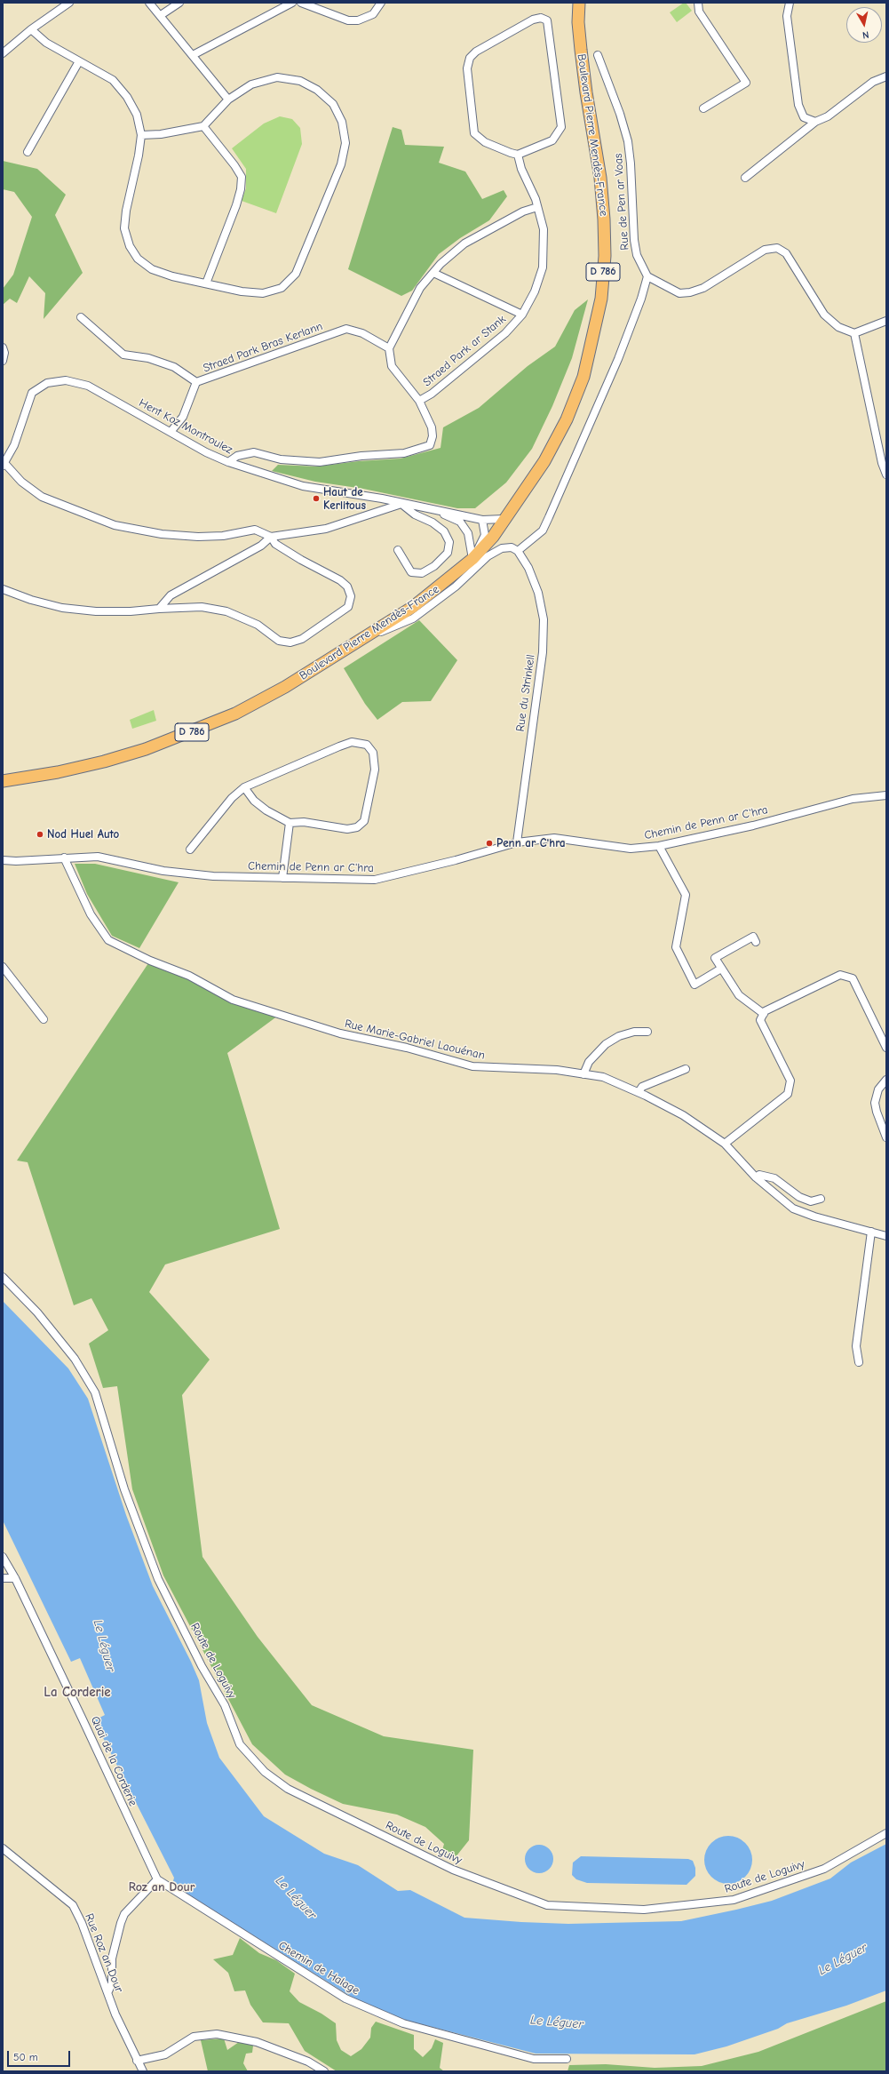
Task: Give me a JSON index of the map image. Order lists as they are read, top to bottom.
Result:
{
  "streets": {
    "main road": ["Boulevard Pierre Mendès-France", "D 786"],
    "street": [
      "Rue de Pen ar Voas",
      "Straed Park Bras Kerlann",
      "Straed Park ar Stank",
      "Hent Koz Montroulez",
      "Rue du Strinkell",
      "Chemin de Penn ar C'hra",
      "Rue Marie-Gabriel Laouénan",
      "Route de Loguivy",
      "Quai de la Corderie",
      "Rue Roz an Dour",
      "Chemin de Halage"
    ]
  },
  "crossings": [
    ["Boulevard Pierre Mendès-France", "Hent Koz Montroulez"],
    ["Straed Park Bras Kerlann", "Hent Koz Montroulez"],
    ["Rue du Strinkell", "Chemin de Penn ar C'hra"],
    ["Chemin de Penn ar C'hra", "Rue Marie-Gabriel Laouénan"],
    ["Quai de la Corderie", "Chemin de Halage"]
  ],
  "districts": ["La Corderie", "Roz an Dour"],
  "water": ["Le Léguer"],
  "places": ["Haut de Kerlitous", "Nod Huel Auto", "Penn ar C'hra"],
  "scale_bar": "50 m",
  "north": "bottom"
}
